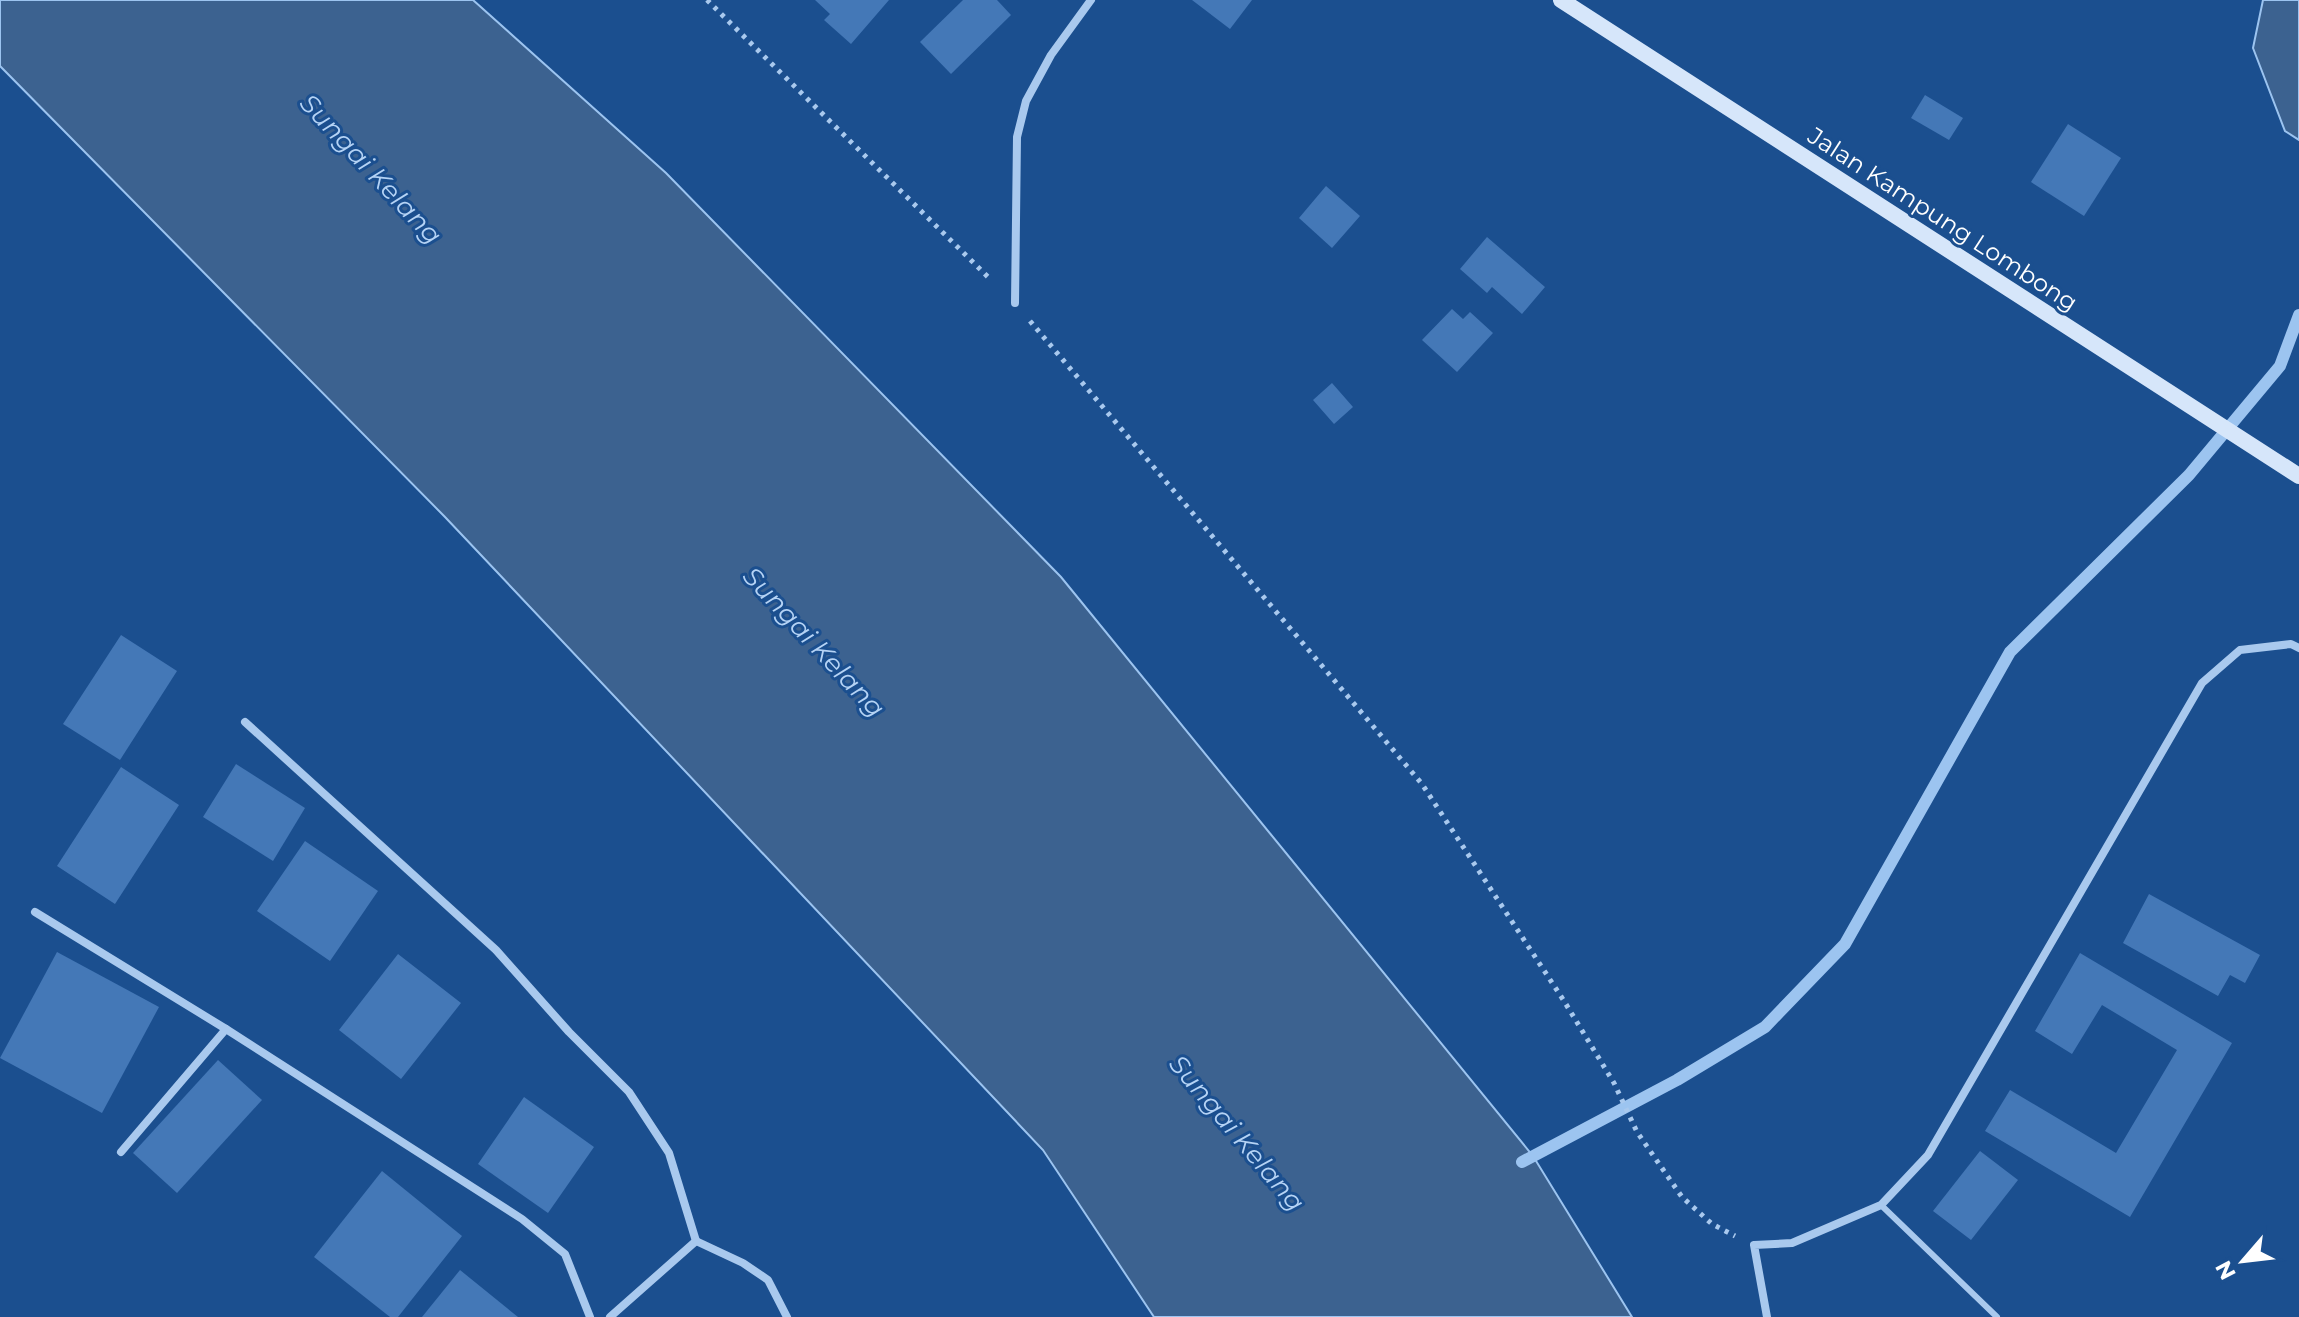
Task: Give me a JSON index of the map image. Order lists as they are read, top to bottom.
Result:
{
  "streets": {
    "street": ["Jalan Kampung Lombong"]
  },
  "water": ["Sungai Kelang"],
  "north": "bottom left"
}
